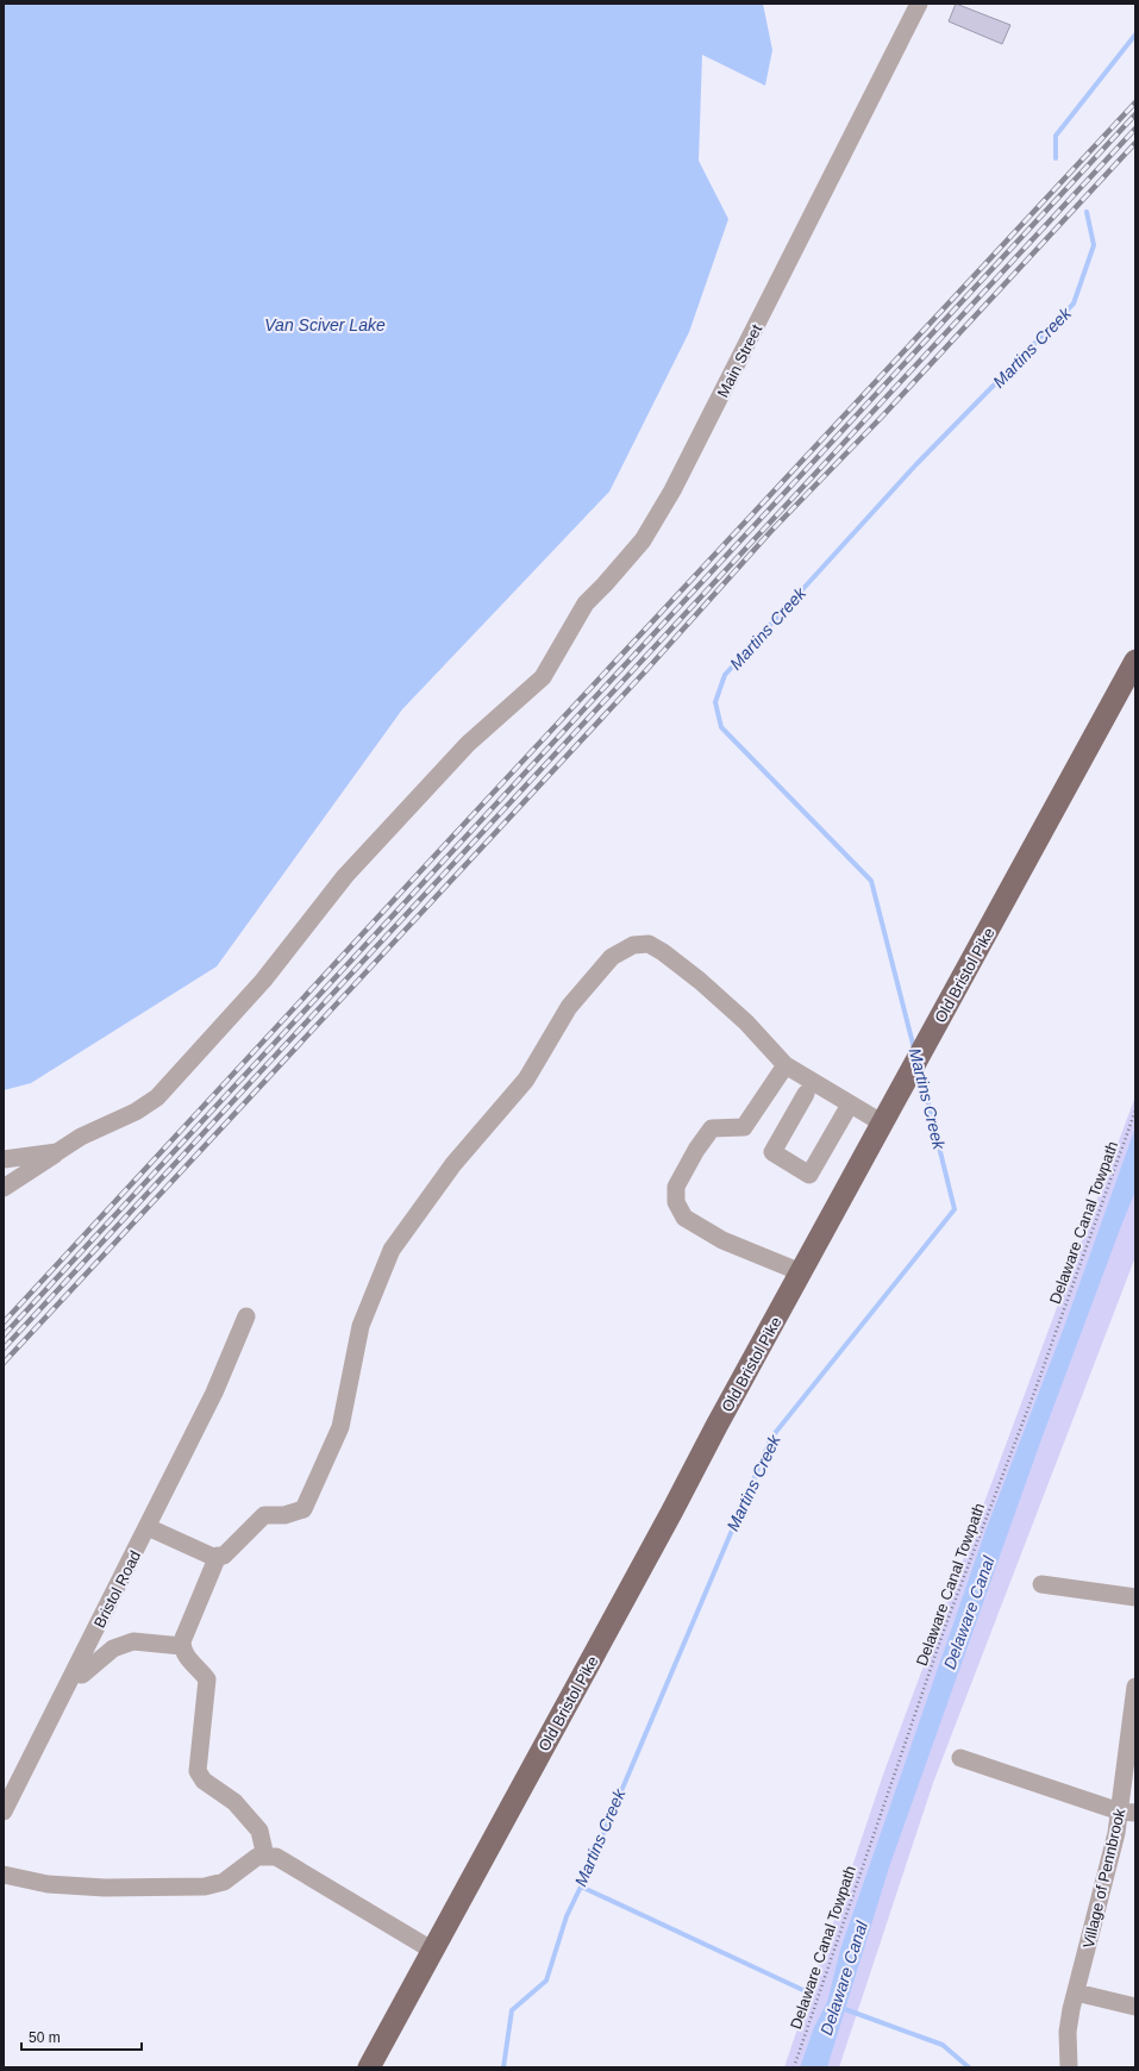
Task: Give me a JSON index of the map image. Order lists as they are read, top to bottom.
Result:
{
  "streets": {
    "main road": ["Old Bristol Pike"],
    "street": ["Main Street", "Bristol Road", "Village of Pennbrook"],
    "path": ["Delaware Canal Towpath"]
  },
  "water": ["Van Sciver Lake", "Martins Creek", "Delaware Canal"],
  "scale_bar": "50 m"
}
